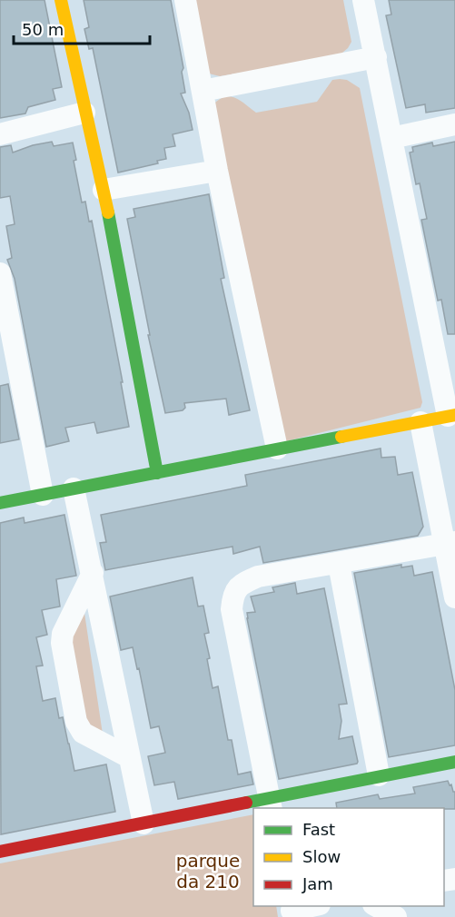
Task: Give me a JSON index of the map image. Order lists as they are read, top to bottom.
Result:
{
  "parks": ["parque da 210"],
  "legend": ["Fast", "Slow", "Jam"],
  "scale_bar": "50 m"
}
